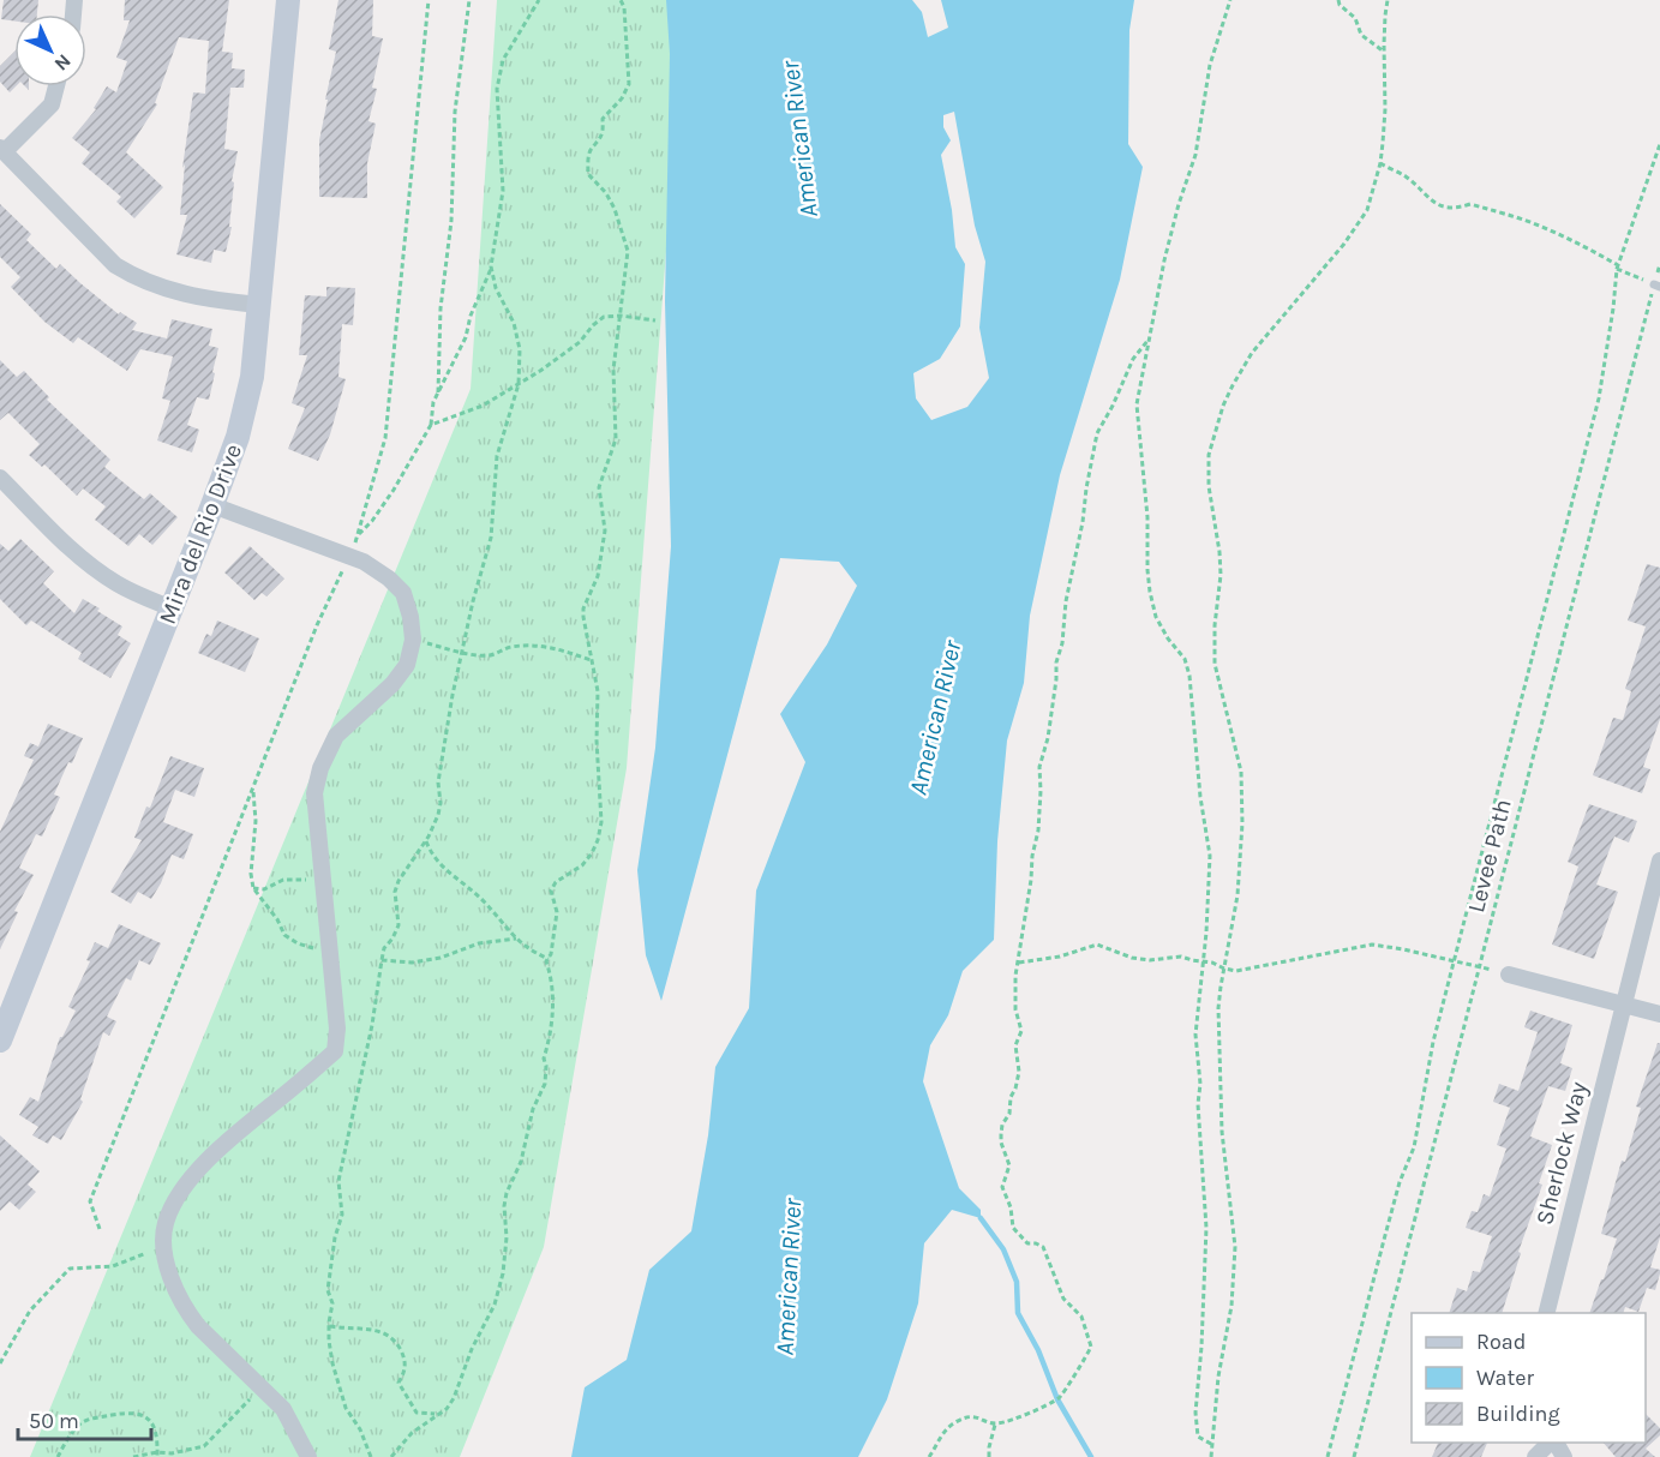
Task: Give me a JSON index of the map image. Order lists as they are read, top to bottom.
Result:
{
  "streets": {
    "street": ["Mira del Rio Drive", "Sherlock Way"],
    "path": ["Levee Path"]
  },
  "water": ["American River"],
  "legend": ["Road", "Water", "Building"],
  "scale_bar": "50 m",
  "north": "bottom right"
}
